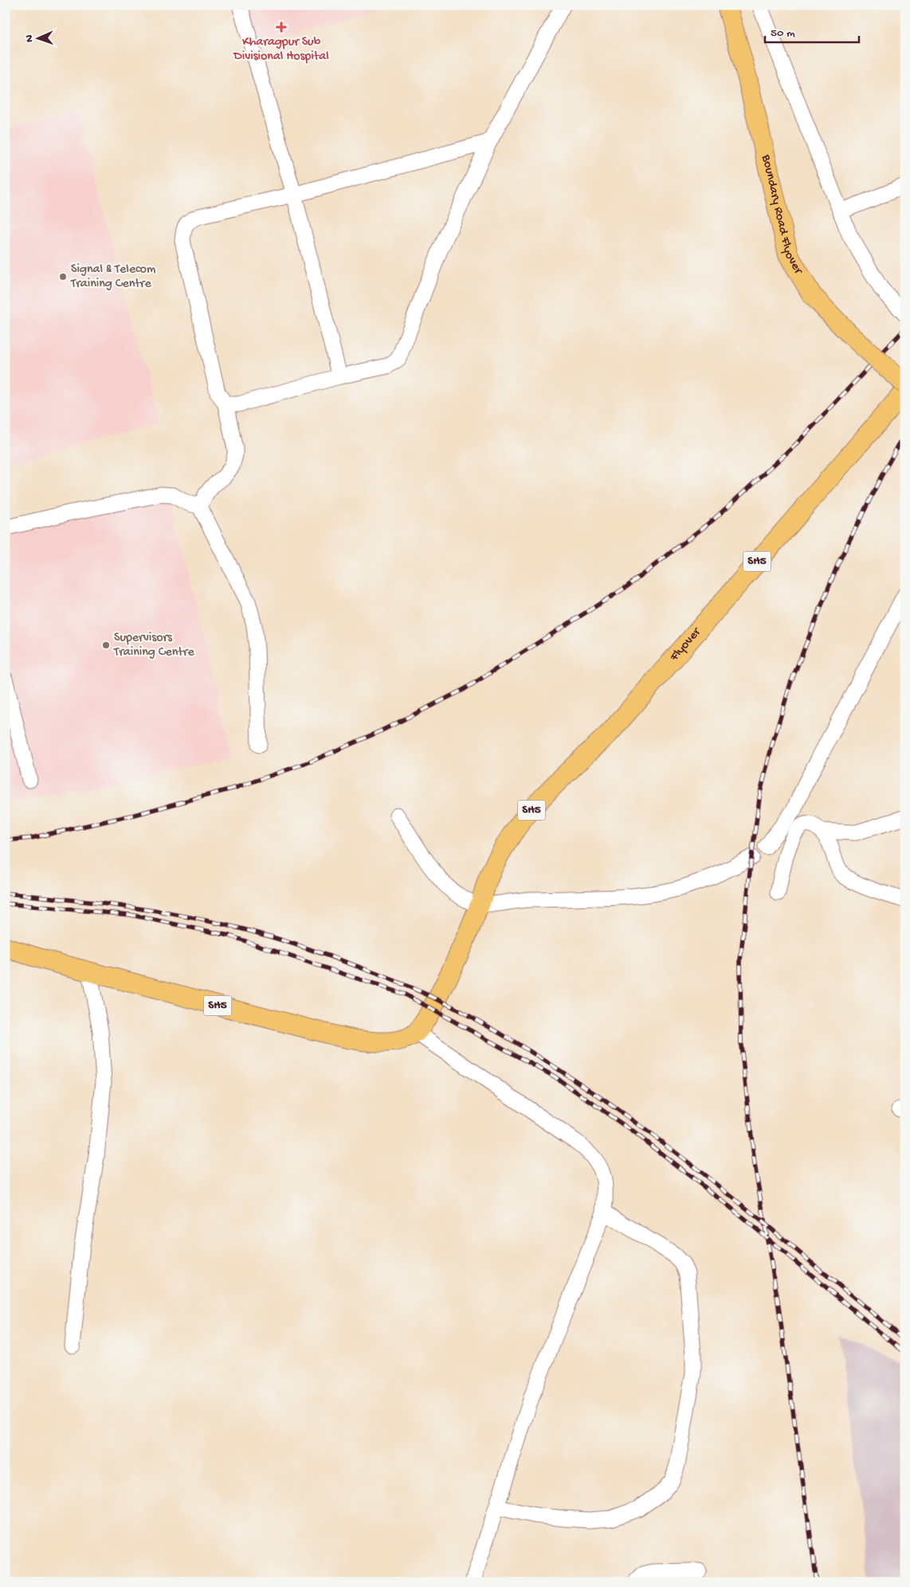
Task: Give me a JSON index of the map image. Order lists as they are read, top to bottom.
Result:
{
  "streets": {
    "main road": ["Boundary Road Flyover", "SH5", "Flyover"]
  },
  "crossings": [
    ["SH5", "Flyover"]
  ],
  "places": {
    "health": ["Kharagpur Sub Divisional Hospital"],
    "other": ["Signal & Telecom Training Centre", "Supervisors Training Centre"]
  },
  "scale_bar": "50 m",
  "north": "left"
}
